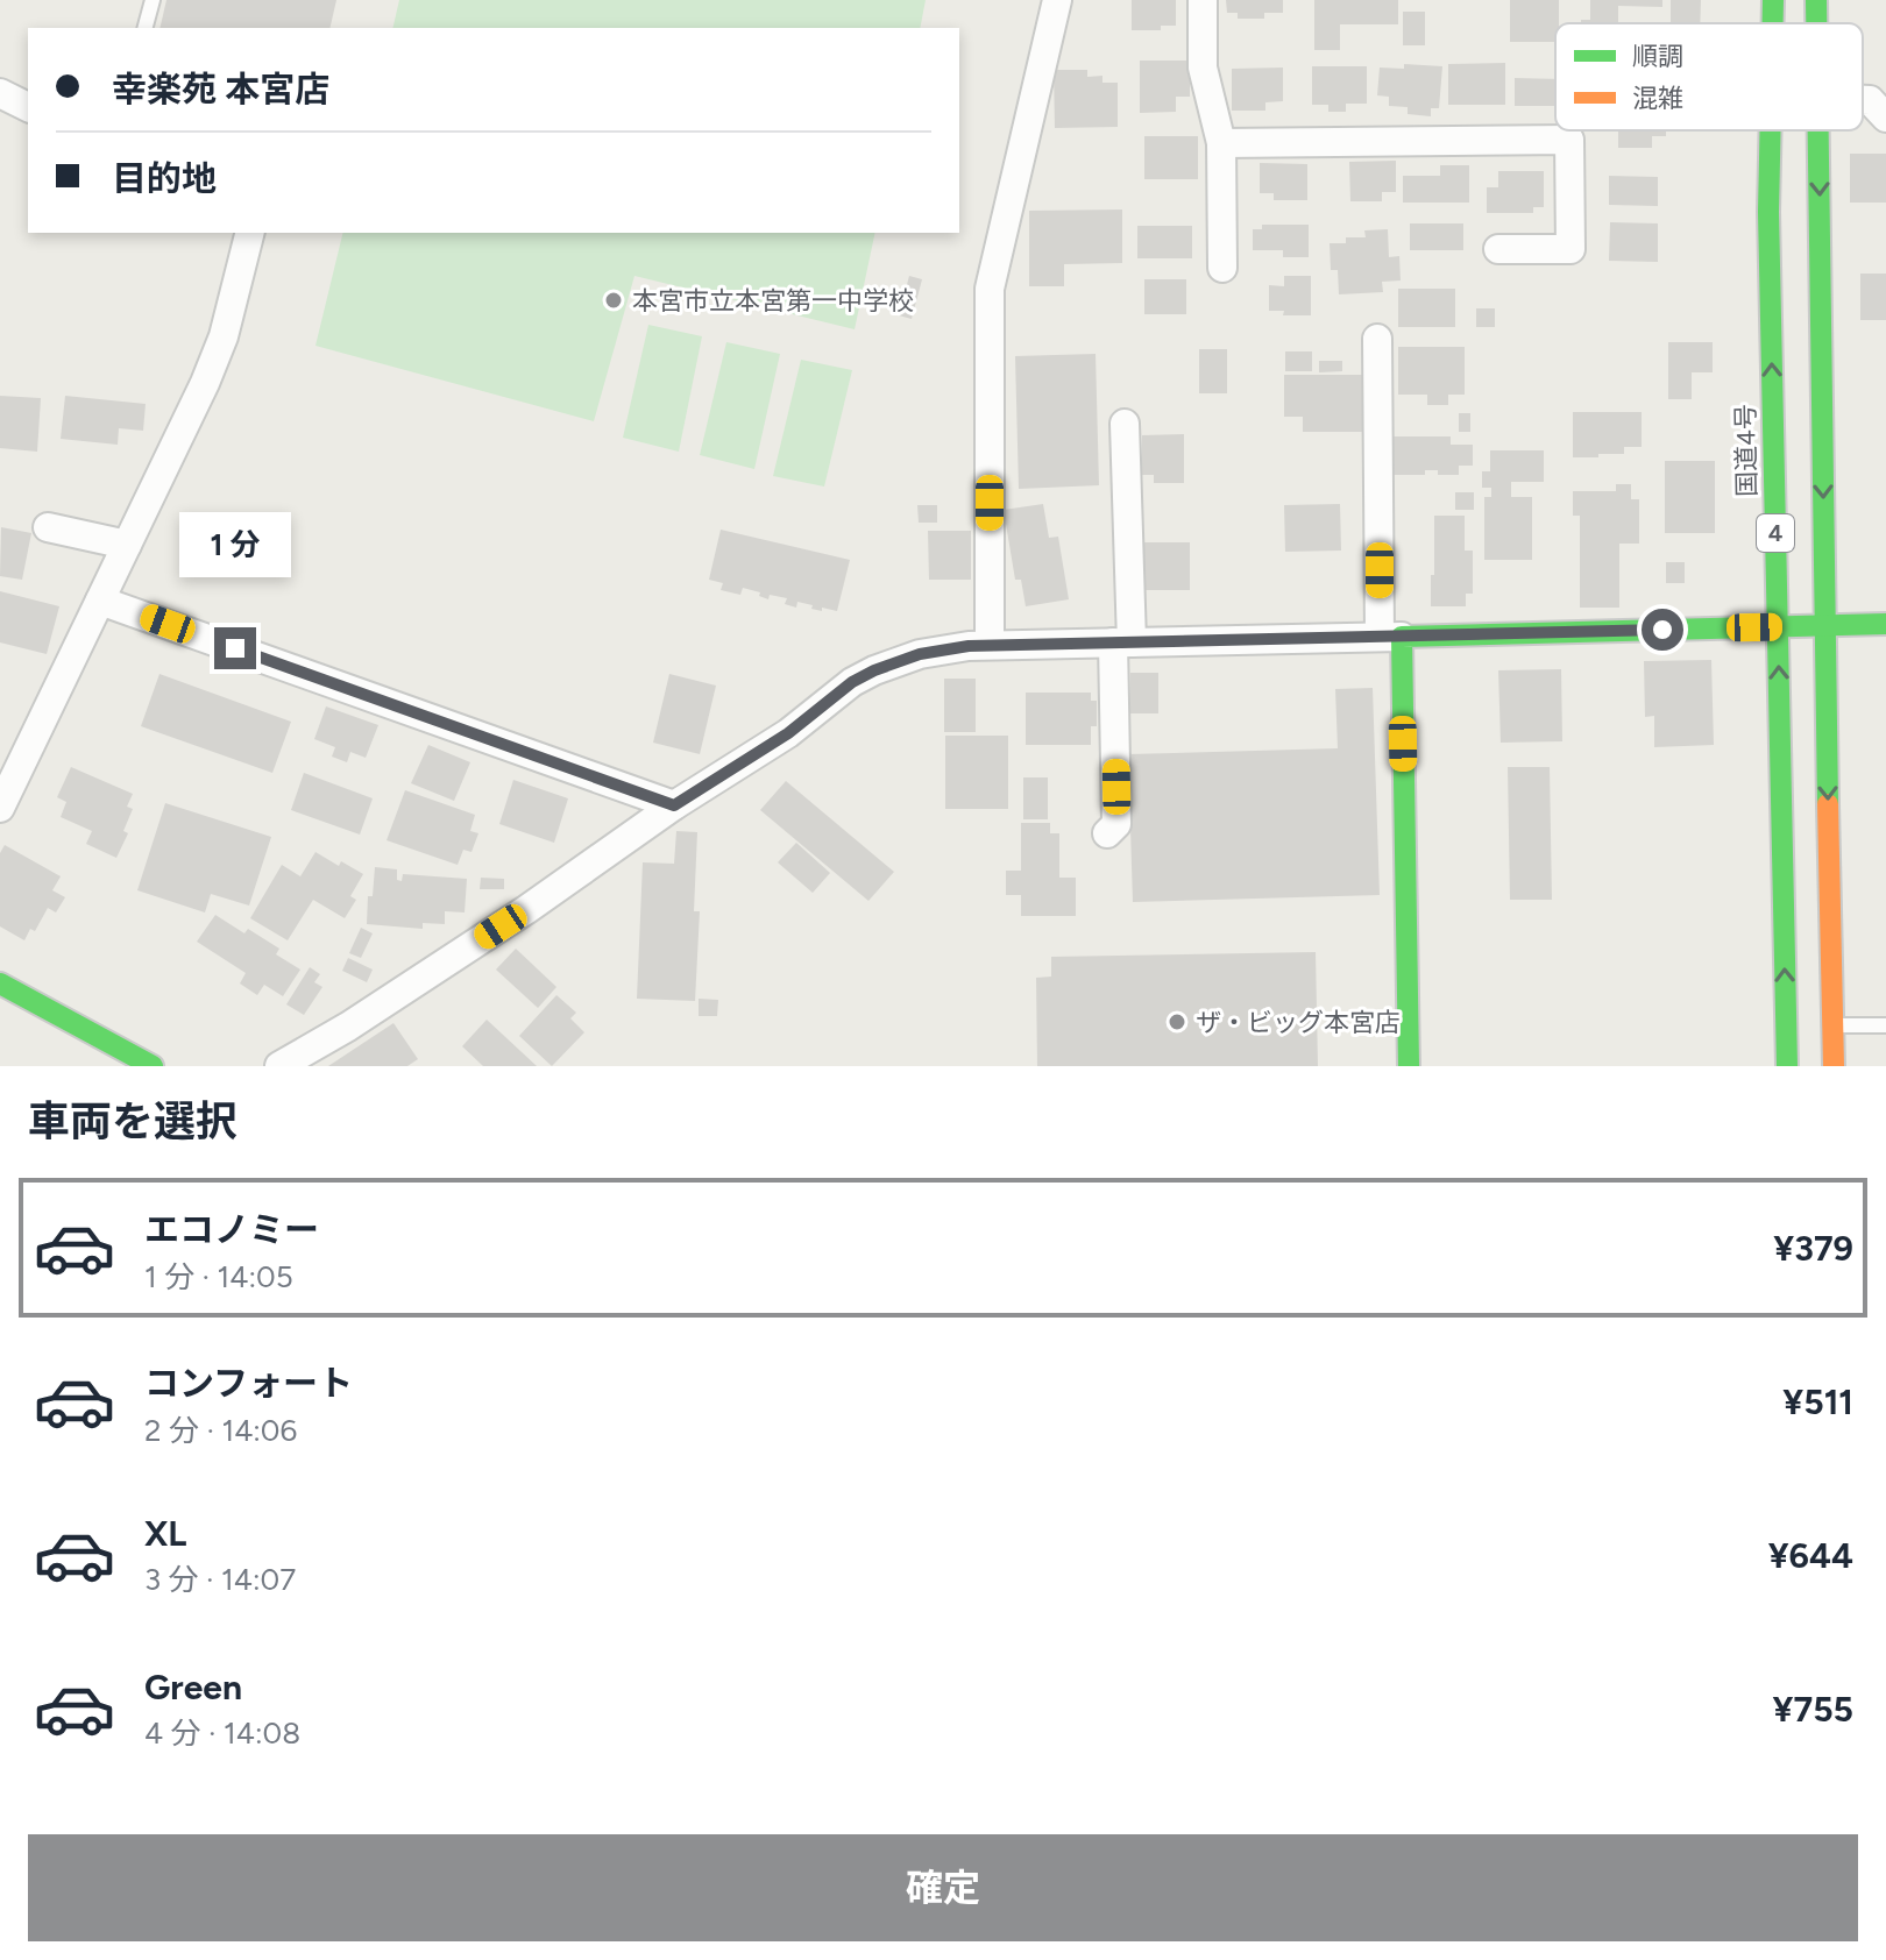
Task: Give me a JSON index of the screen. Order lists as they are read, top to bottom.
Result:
{
  "streets": {
    "main road": ["国道4号", "4"]
  },
  "places": ["本宮市立本宮第一中学校", "ザ・ビッグ本宮店"],
  "legend": ["順調", "混雑"],
  "page": {
    "banner": ["幸楽苑 本宮店", "目的地"],
    "bubble": "1 分",
    "heading": "車両を選択",
    "list": [
      {
        "name": "エコノミー",
        "note": "1 分 · 14:05",
        "value": "¥379"
      },
      {
        "name": "コンフォート",
        "note": "2 分 · 14:06",
        "value": "¥511"
      },
      {
        "name": "XL",
        "note": "3 分 · 14:07",
        "value": "¥644"
      },
      {
        "name": "Green",
        "note": "4 分 · 14:08",
        "value": "¥755"
      }
    ],
    "buttons": "確定"
  }
}
